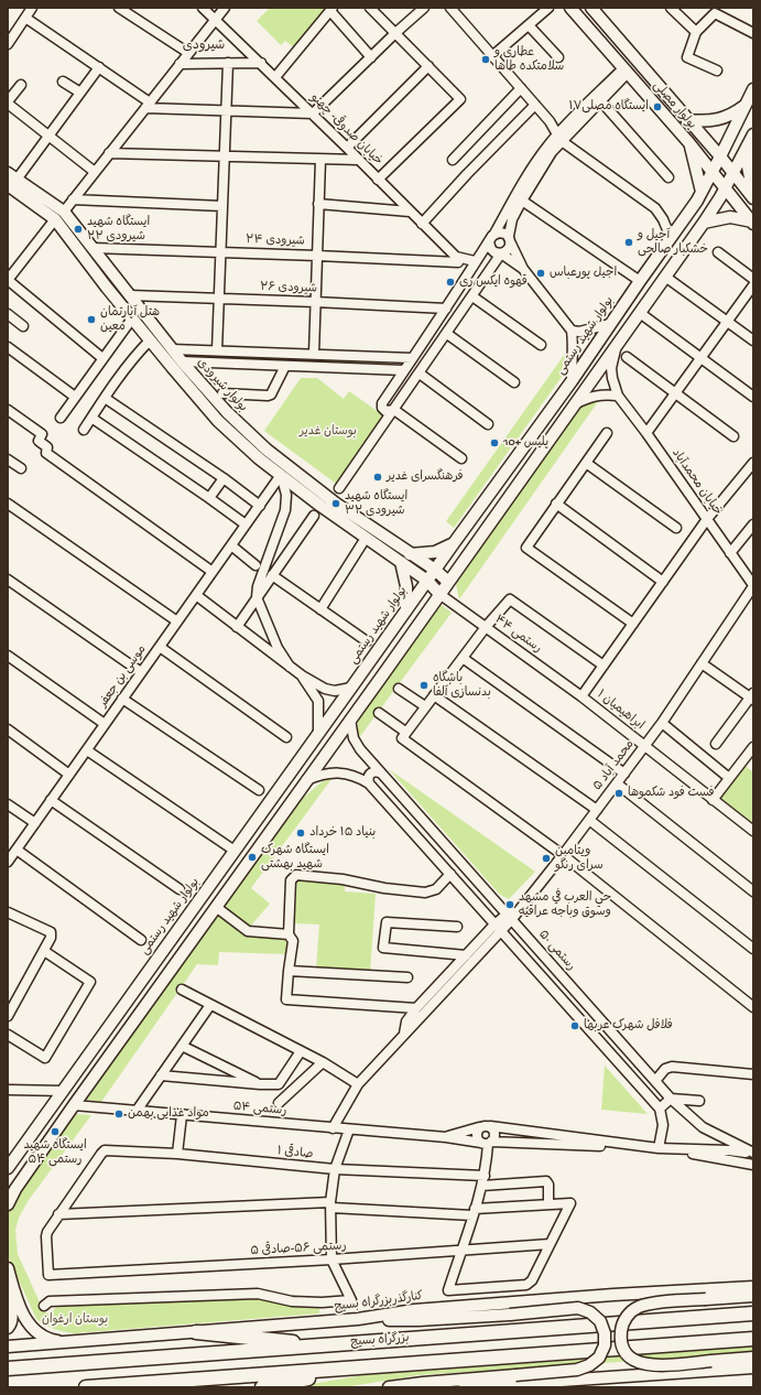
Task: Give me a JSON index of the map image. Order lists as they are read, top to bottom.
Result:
{
  "streets": {
    "highway": ["بزرگراه بسیج"],
    "main road": [
      "بولوار مصلی",
      "بولوار شهید رستمی",
      "بولوار شیرودی",
      "کنارگذربزرگراه بسیج"
    ],
    "street": [
      "خیابان صدوقی- چهنو",
      "شیرودی ۲۴",
      "شیرودی ۲۶",
      "خیابان محمدآباد",
      "رستمی ۴۴",
      "موسی بن جعفر",
      "ابراهیمیان ۱",
      "محمد آباد ۵",
      "رستمی ۵۰",
      "رستمی ۵۴",
      "صادقی ۱",
      "رستمی ۵۶-صادقی ۵"
    ]
  },
  "crossings": [
    ["بولوار مصلی", "بولوار شهید رستمی"],
    ["خیابان صدوقی- چهنو", "شیرودی ۲۴"],
    ["شیرودی ۲۴", "بولوار شیرودی"],
    ["شیرودی ۲۶", "بولوار شیرودی"],
    ["بولوار شهید رستمی", "بولوار شیرودی"],
    ["بولوار شیرودی", "رستمی ۴۴"],
    ["بولوار شیرودی", "موسی بن جعفر"],
    ["خیابان محمدآباد", "محمد آباد ۵"],
    ["رستمی ۴۴", "ابراهیمیان ۱"],
    ["ابراهیمیان ۱", "محمد آباد ۵"],
    ["محمد آباد ۵", "رستمی ۵۰"],
    ["صادقی ۱", "رستمی ۵۶-صادقی ۵"]
  ],
  "districts": ["شیرودی"],
  "parks": ["بوستان غدیر", "بوستان ارغوان"],
  "places": [
    "عطاری و سلامتکده طاها",
    "ایستگاه مصلی۱۷",
    "ایستگاه شهید شیرودی ۲۲",
    "آجیل و خشکبار صالحی",
    "اجیل پورعباس",
    "قهوه ایکس ری",
    "هتل آپارتمان معین",
    "پلیس +10",
    "فرهنگسرای غدیر",
    "ایستگاه شهید شیرودی ۳۲",
    "باشگاه بدنسازی آلفا",
    "فست فود شکموها",
    "بنیاد ۱۵ خرداد",
    "ایستگاه شهرک شهید بهشتی",
    "ویتامین سرای رنگو",
    "حي العرب في مشهد وسوق وباجه عراقيه",
    "فلافل شهرک عربها",
    "مواد غذایی بهمن",
    "ایستگاه شهید رستمی ۵۴"
  ]
}
